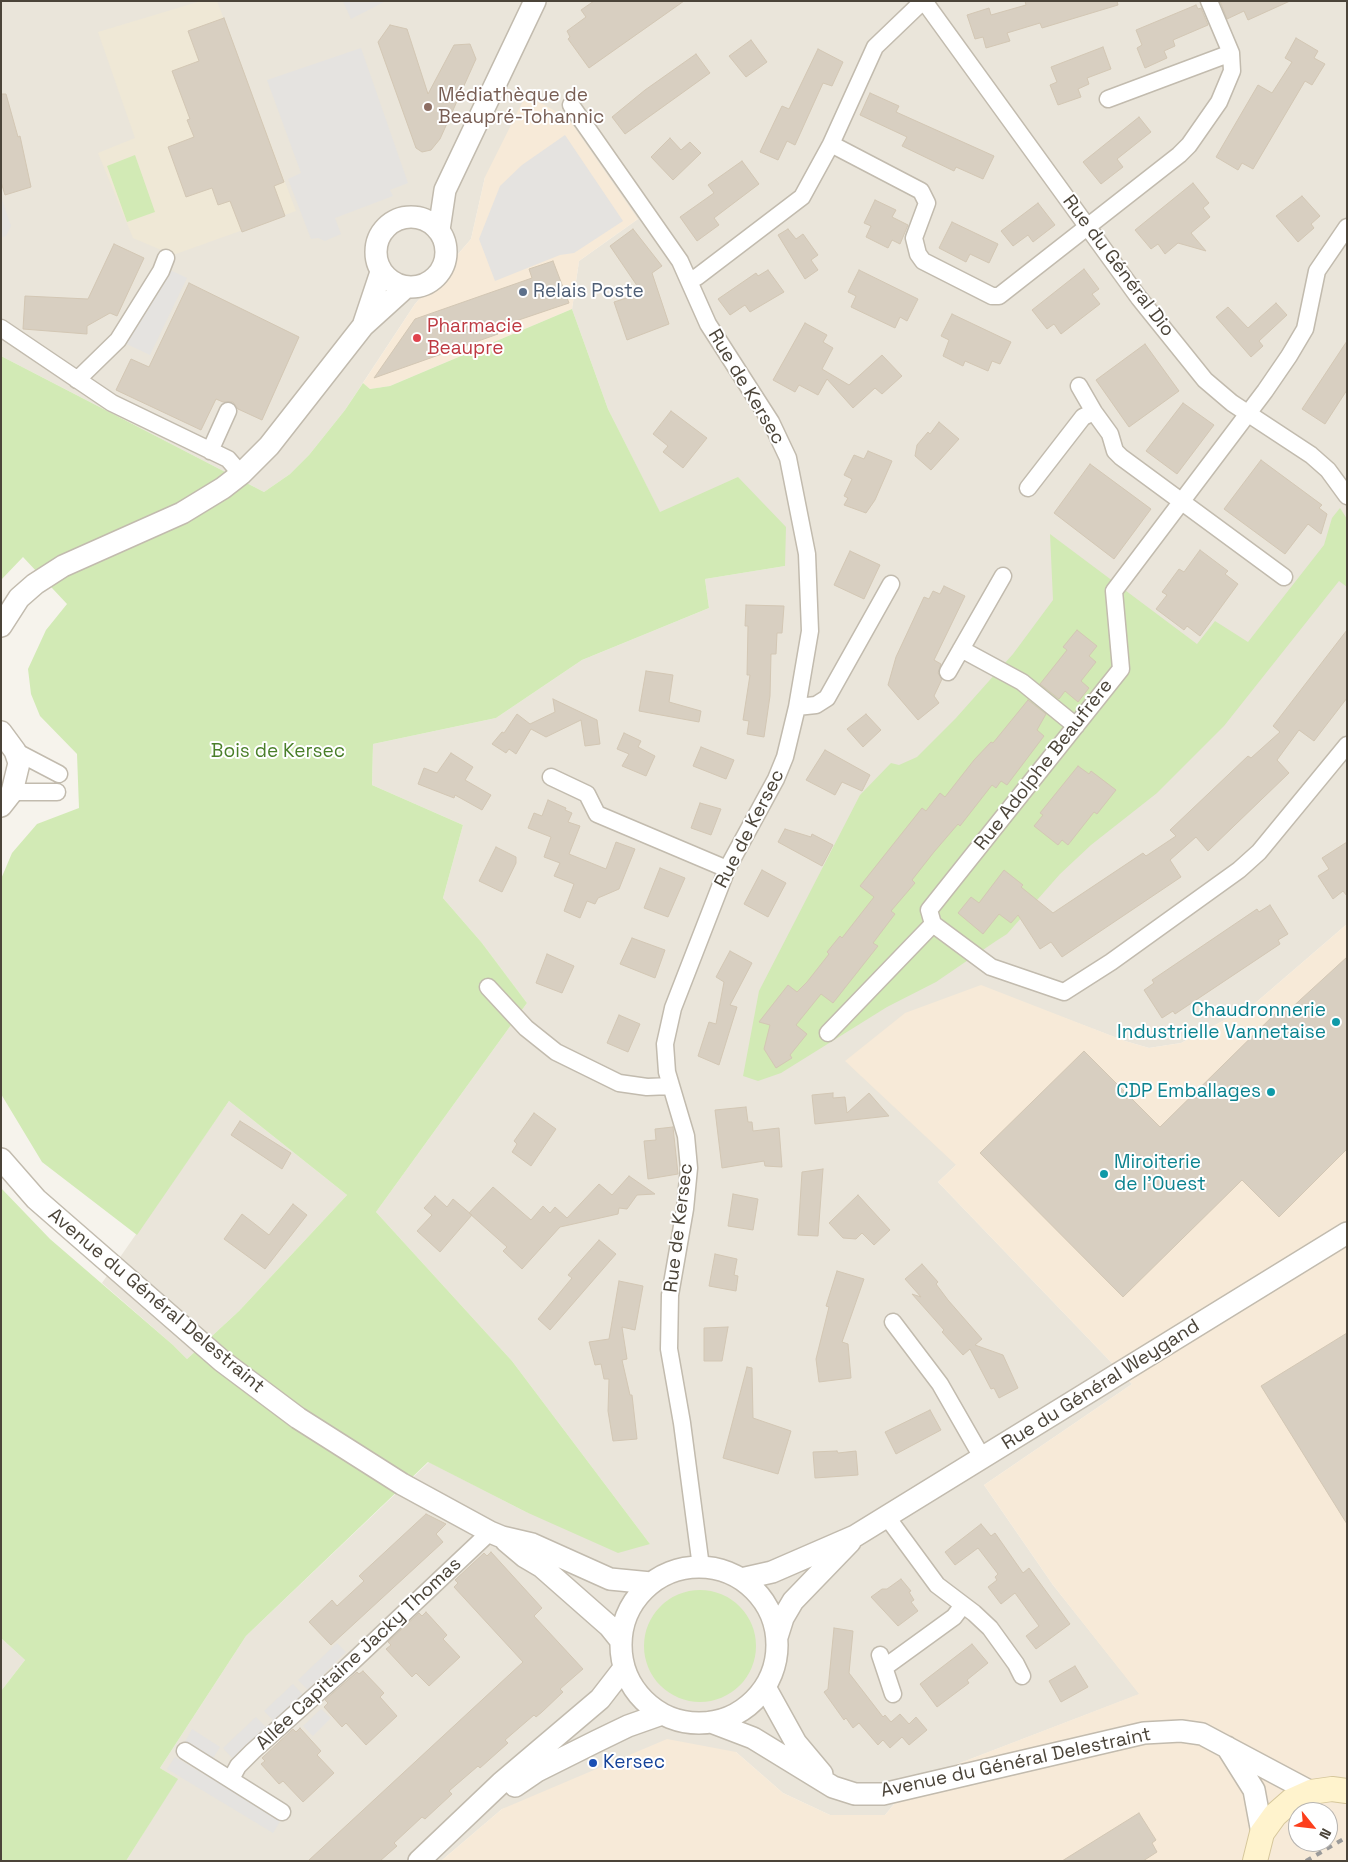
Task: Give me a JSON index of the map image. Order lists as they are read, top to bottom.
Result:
{
  "streets": {
    "street": [
      "Rue du Général Dio",
      "Rue de Kersec",
      "Rue Adolphe Beaufrère",
      "Avenue du Général Delestraint",
      "Rue du Général Weygand",
      "Allée Capitaine Jacky Thomas"
    ]
  },
  "crossings": [
    ["Rue du Général Dio", "Rue Adolphe Beaufrère"],
    ["Rue de Kersec", "Avenue du Général Delestraint"],
    ["Rue de Kersec", "Rue du Général Weygand"],
    ["Avenue du Général Delestraint", "Rue du Général Weygand"],
    ["Avenue du Général Delestraint", "Allée Capitaine Jacky Thomas"]
  ],
  "parks": ["Bois de Kersec"],
  "places": [
    "Médiathèque de Beaupré-Tohannic",
    "Relais Poste",
    "Pharmacie Beaupre",
    "Chaudronnerie Industrielle Vannetaise",
    "CDP Emballages",
    "Miroiterie de l'Ouest",
    "Kersec"
  ],
  "north": "bottom right"
}
